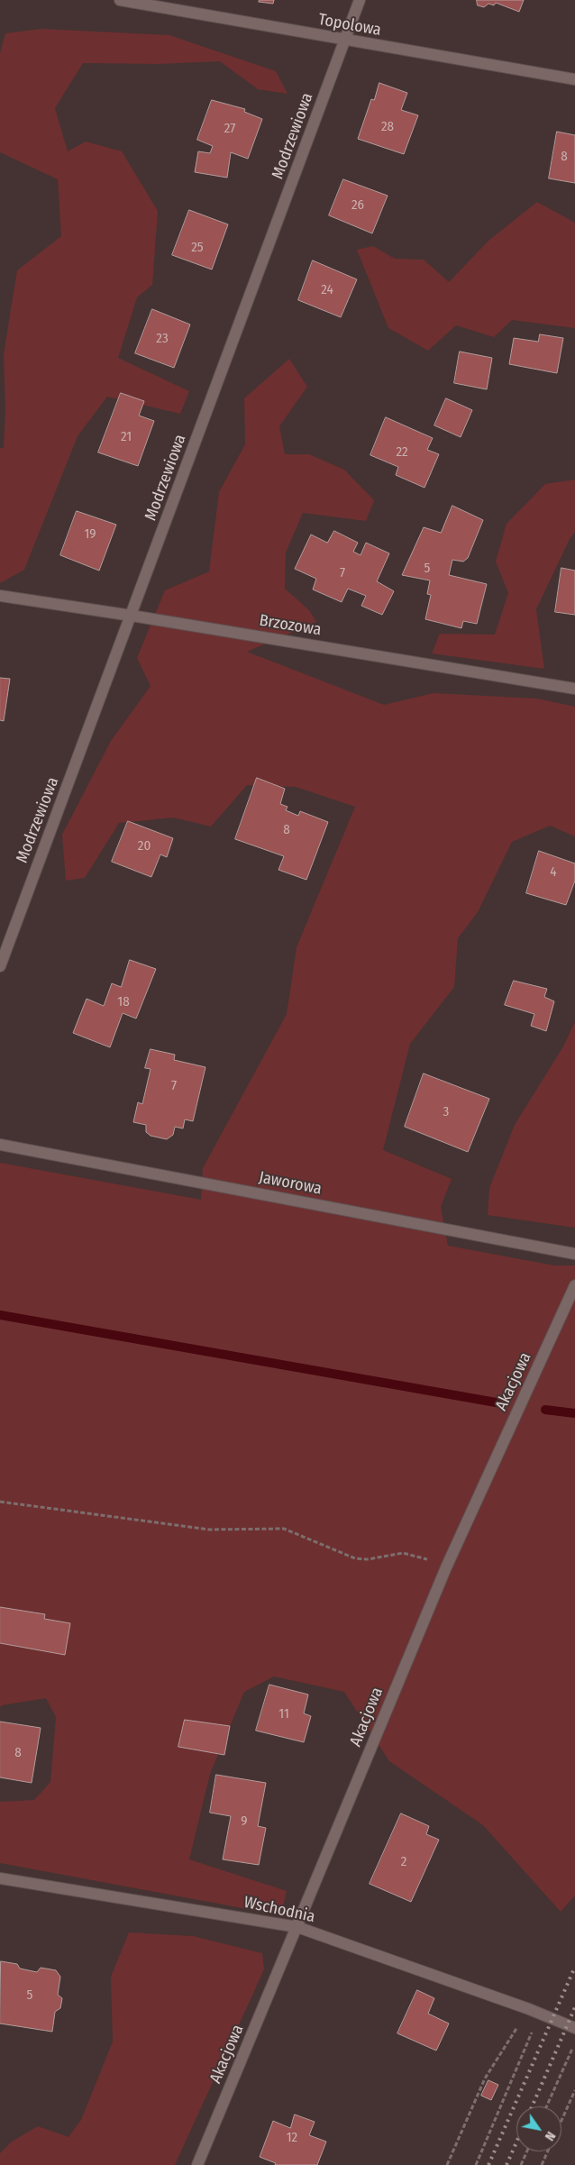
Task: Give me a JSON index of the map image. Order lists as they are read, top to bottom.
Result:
{
  "streets": {
    "street": [
      "Topolowa",
      "Modrzewiowa",
      "Brzozowa",
      "Jaworowa",
      "Akacjowa",
      "Wschodnia"
    ]
  },
  "crossings": [
    ["Topolowa", "Modrzewiowa"],
    ["Modrzewiowa", "Brzozowa"],
    ["Akacjowa", "Wschodnia"]
  ],
  "house_numbers": [
    "28",
    "27",
    "8",
    "26",
    "25",
    "24",
    "23",
    "21",
    "22",
    "19",
    "5",
    "7",
    "8",
    "20",
    "4",
    "18",
    "7",
    "3",
    "11",
    "8",
    "9",
    "2",
    "5",
    "12"
  ],
  "north": "bottom right"
}
